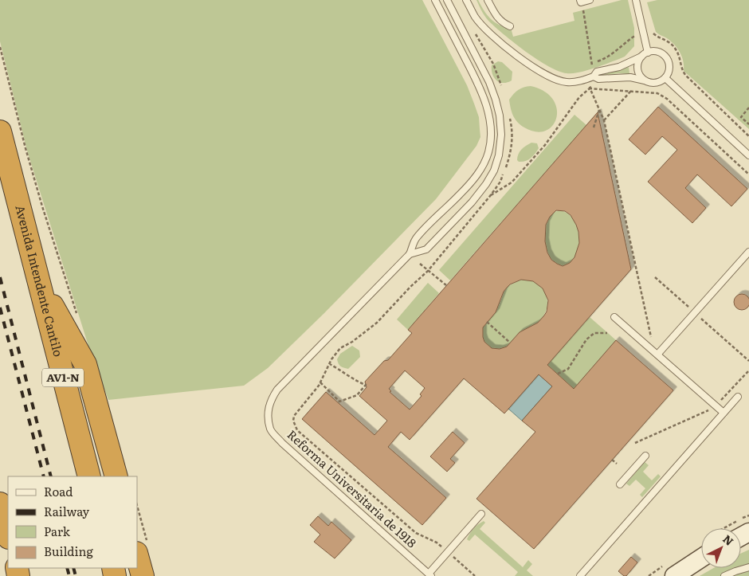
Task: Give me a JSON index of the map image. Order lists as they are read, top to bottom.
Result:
{
  "streets": {
    "highway": ["Avenida Intendente Cantilo", "AV1-N"],
    "lane": ["Reforma Universitaria de 1918"]
  },
  "legend": [
    "Road",
    "Railway",
    "Park",
    "Building"
  ],
  "north": "top right"
}
